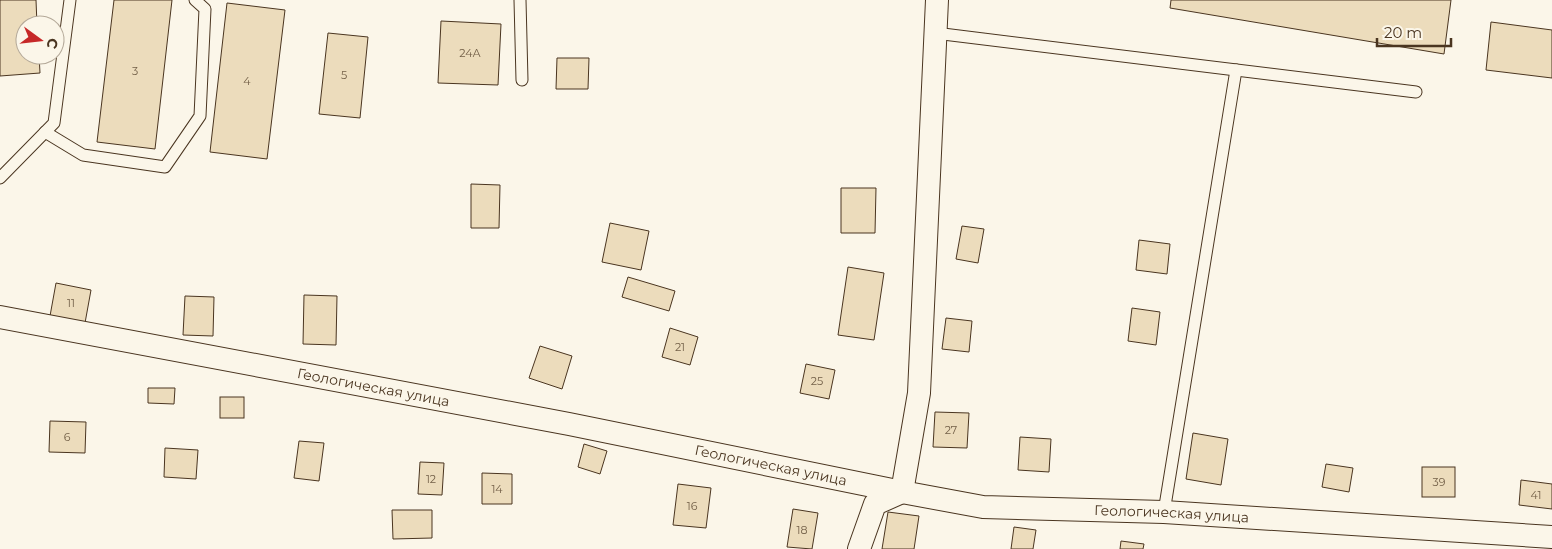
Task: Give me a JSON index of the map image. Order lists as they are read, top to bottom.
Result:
{
  "streets": {
    "street": ["Геологическая улица"]
  },
  "house_numbers": [
    "24А",
    "3",
    "5",
    "4",
    "11",
    "21",
    "25",
    "27",
    "6",
    "12",
    "39",
    "14",
    "41",
    "16",
    "18"
  ],
  "scale_bar": "20 m",
  "north": "right"
}
